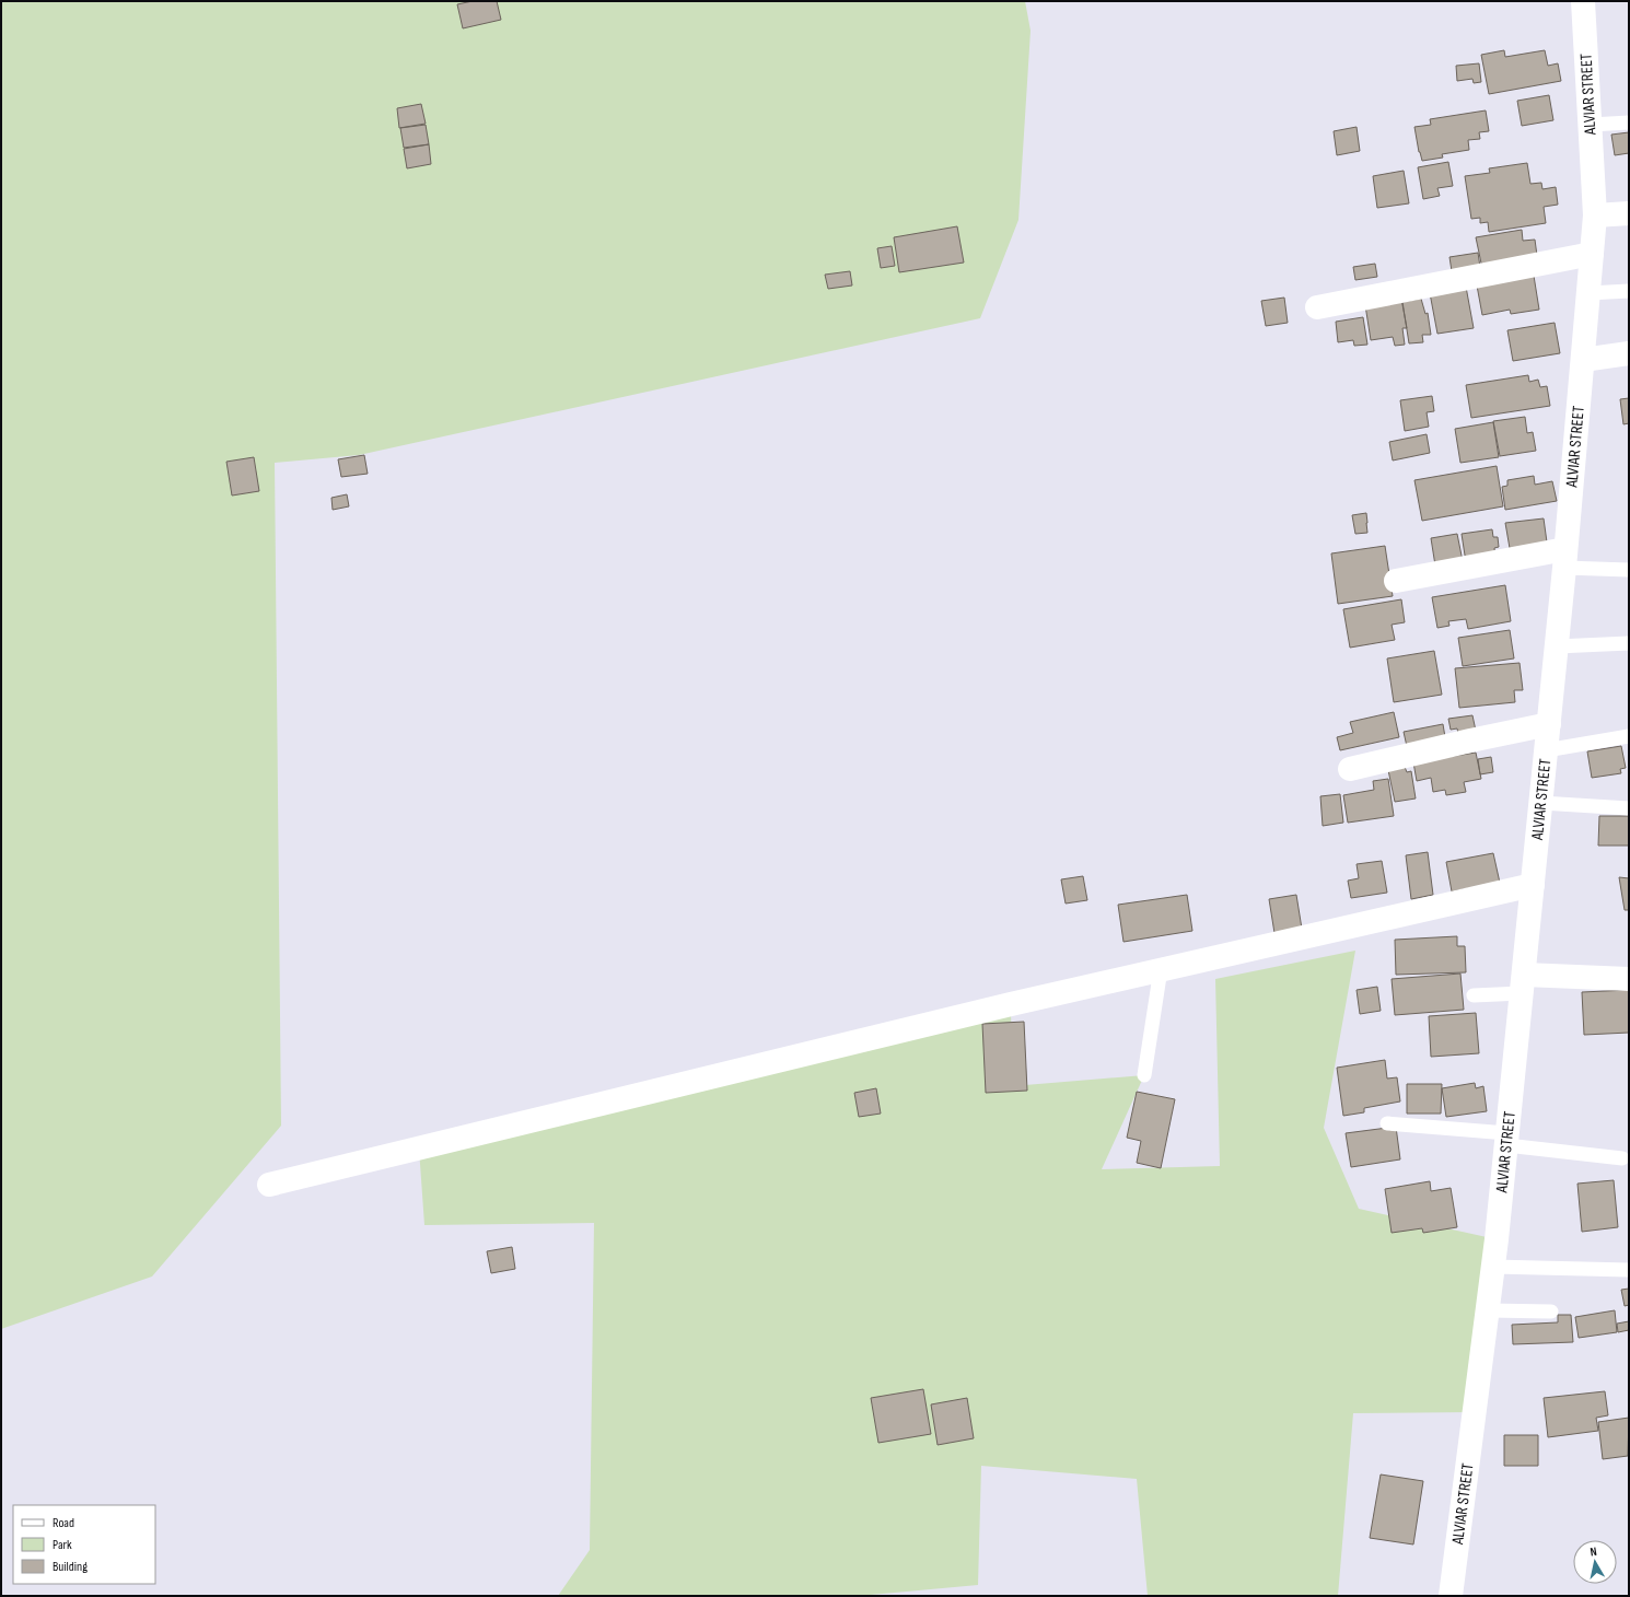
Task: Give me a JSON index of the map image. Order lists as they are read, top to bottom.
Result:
{
  "streets": {
    "street": ["ALVIAR STREET"]
  },
  "legend": ["Road", "Park", "Building"],
  "north": "top"
}
